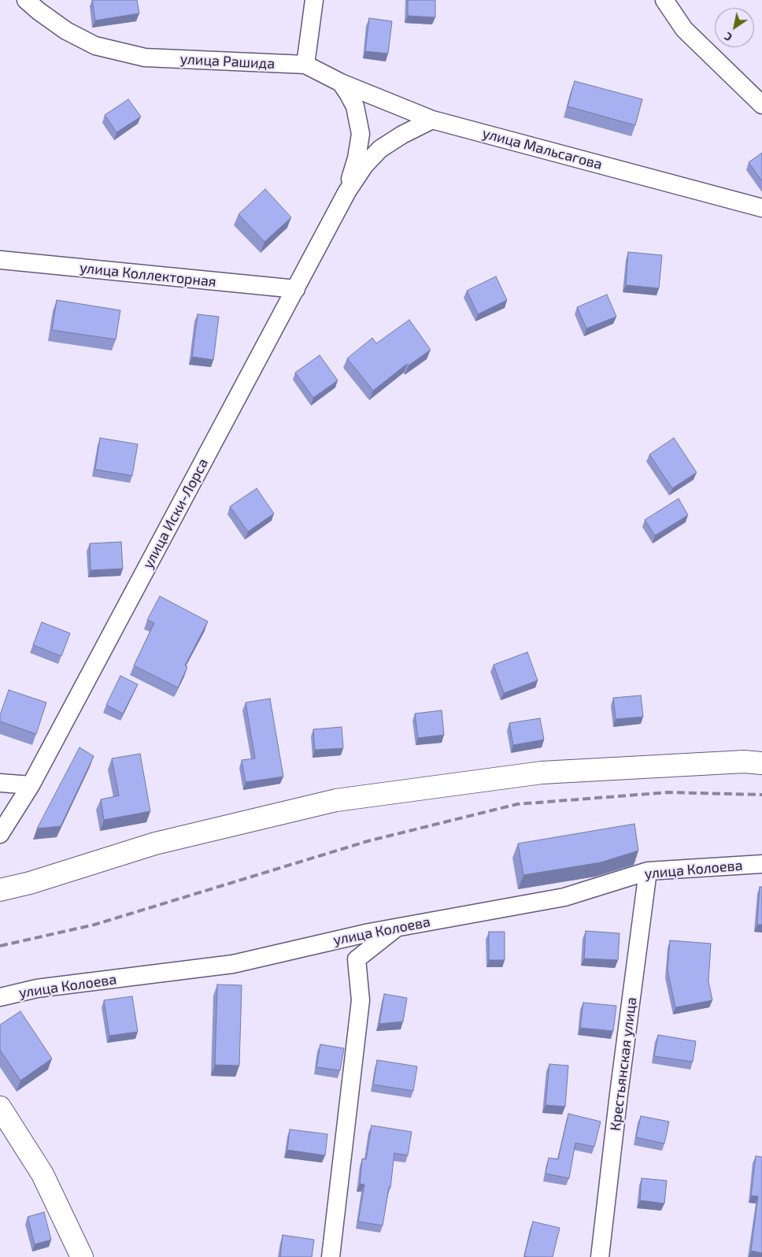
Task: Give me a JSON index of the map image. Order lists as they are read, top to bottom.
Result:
{
  "streets": {
    "street": [
      "улица Рашида",
      "улица Мальсагова",
      "улица Коллекторная",
      "улица Иски-Лорса",
      "улица Колоева",
      "Крестьянская улица"
    ]
  },
  "crossings": [
    ["улица Рашида", "улица Мальсагова"],
    ["улица Коллекторная", "улица Иски-Лорса"],
    ["улица Колоева", "Крестьянская улица"]
  ],
  "north": "bottom left"
}
